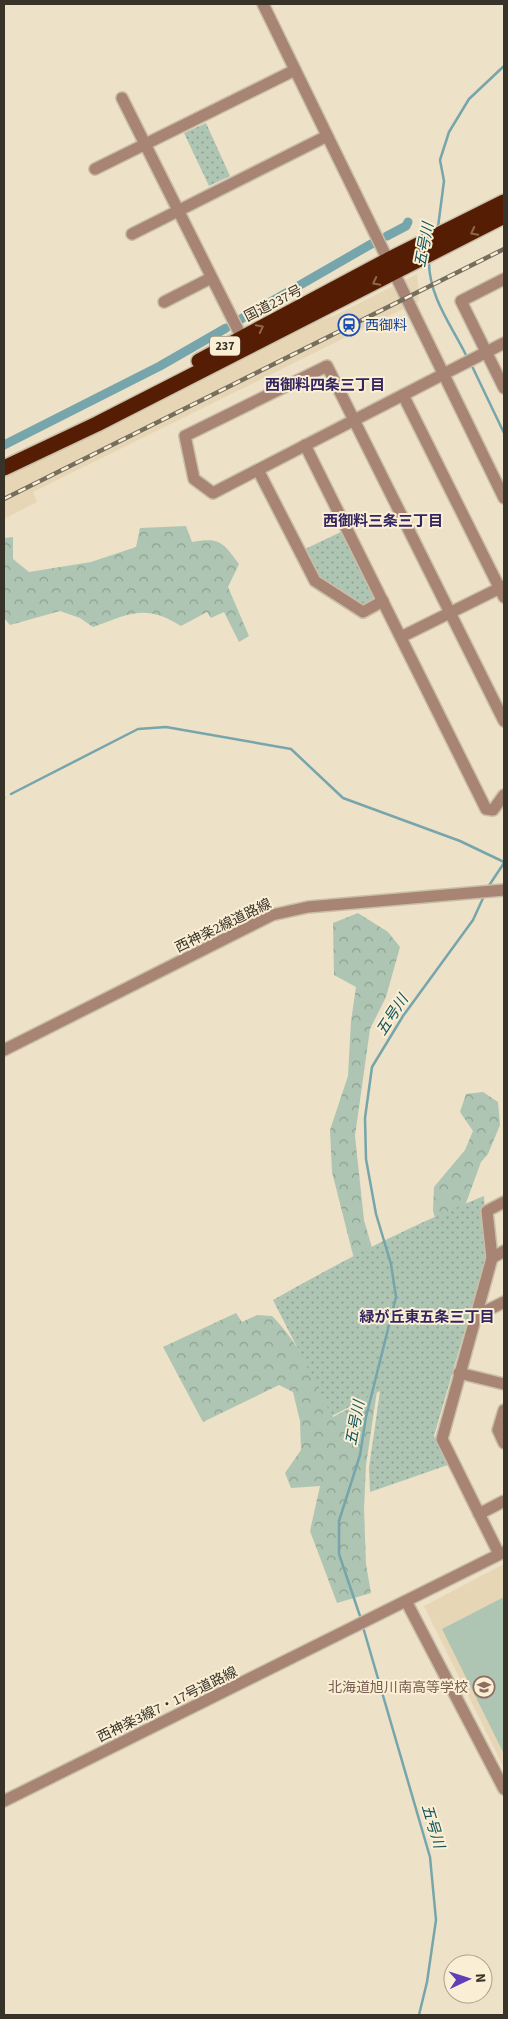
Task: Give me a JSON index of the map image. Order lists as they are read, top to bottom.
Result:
{
  "streets": {
    "highway": ["国道237号", "237"],
    "street": ["西神楽2線道路線", "西神楽3線7・17号道路線"]
  },
  "districts": ["西御料四条三丁目", "西御料三条三丁目", "緑が丘東五条三丁目"],
  "water": ["五号川"],
  "places": {
    "station": ["西御料"],
    "school or university": ["北海道旭川南高等学校"]
  },
  "north": "right"
}
